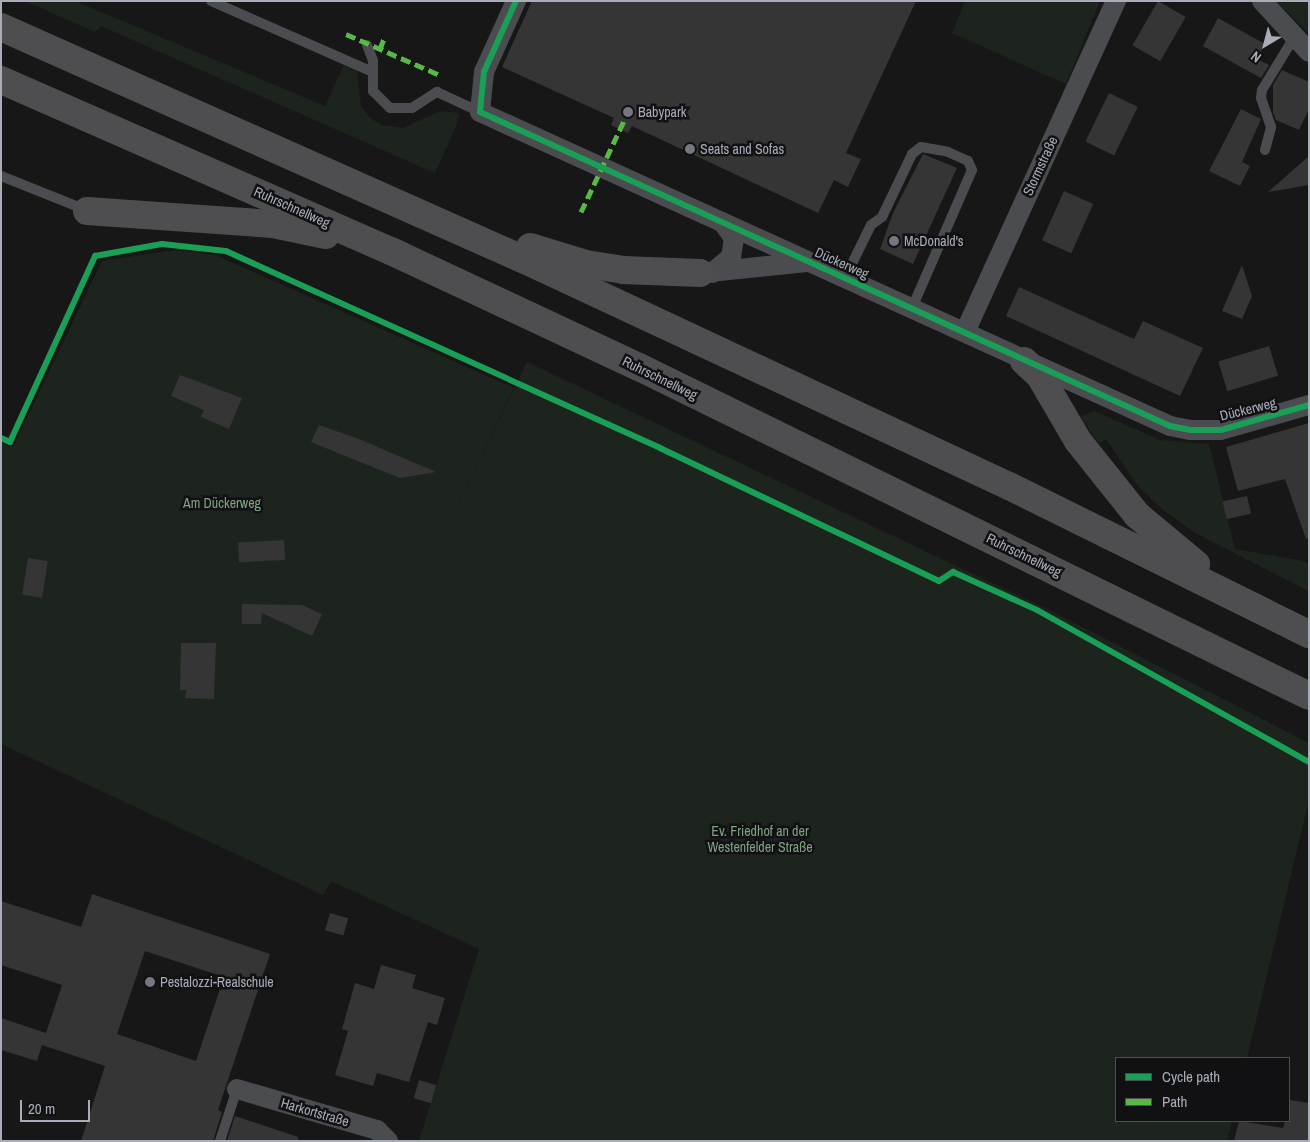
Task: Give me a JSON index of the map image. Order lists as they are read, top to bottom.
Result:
{
  "streets": {
    "highway": ["Ruhrschnellweg"],
    "street": ["Stormstraße", "Dückerweg", "Harkortstraße"]
  },
  "crossings": [
    ["Stormstraße", "Dückerweg"]
  ],
  "parks": ["Am Dückerweg", "Ev. Friedhof an der Westenfelder Straße"],
  "places": [
    "Babypark",
    "Seats and Sofas",
    "McDonald's",
    "Pestalozzi-Realschule"
  ],
  "legend": ["Cycle path", "Path"],
  "scale_bar": "20 m",
  "north": "bottom left"
}
